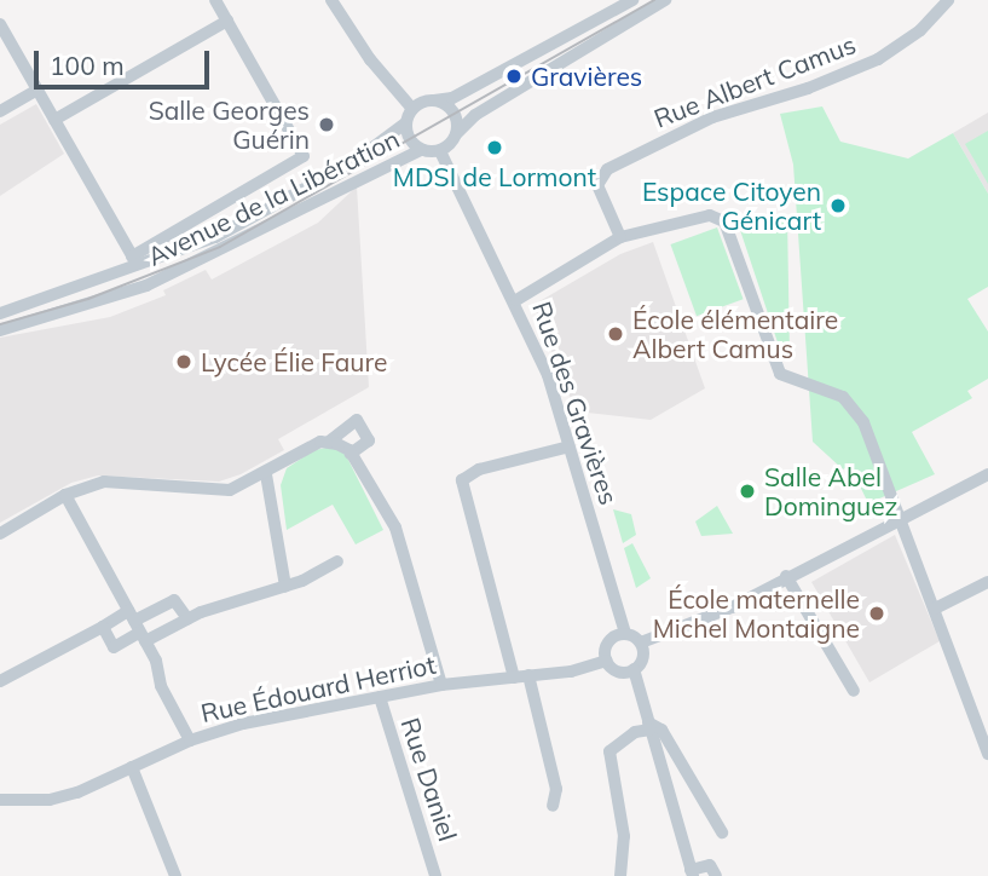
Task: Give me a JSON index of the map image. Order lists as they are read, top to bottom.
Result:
{
  "streets": {
    "street": [
      "Rue Albert Camus",
      "Avenue de la Libération",
      "Rue des Gravières",
      "Rue Édouard Herriot",
      "Rue Daniel"
    ]
  },
  "crossings": [
    ["Avenue de la Libération", "Rue des Gravières"],
    ["Rue des Gravières", "Rue Édouard Herriot"],
    ["Rue Édouard Herriot", "Rue Daniel"]
  ],
  "places": [
    "Gravières",
    "Salle Georges Guérin",
    "MDSI de Lormont",
    "Espace Citoyen Génicart",
    "École élémentaire Albert Camus",
    "Lycée Élie Faure",
    "Salle Abel Dominguez",
    "École maternelle Michel Montaigne"
  ],
  "scale_bar": "100 m"
}
